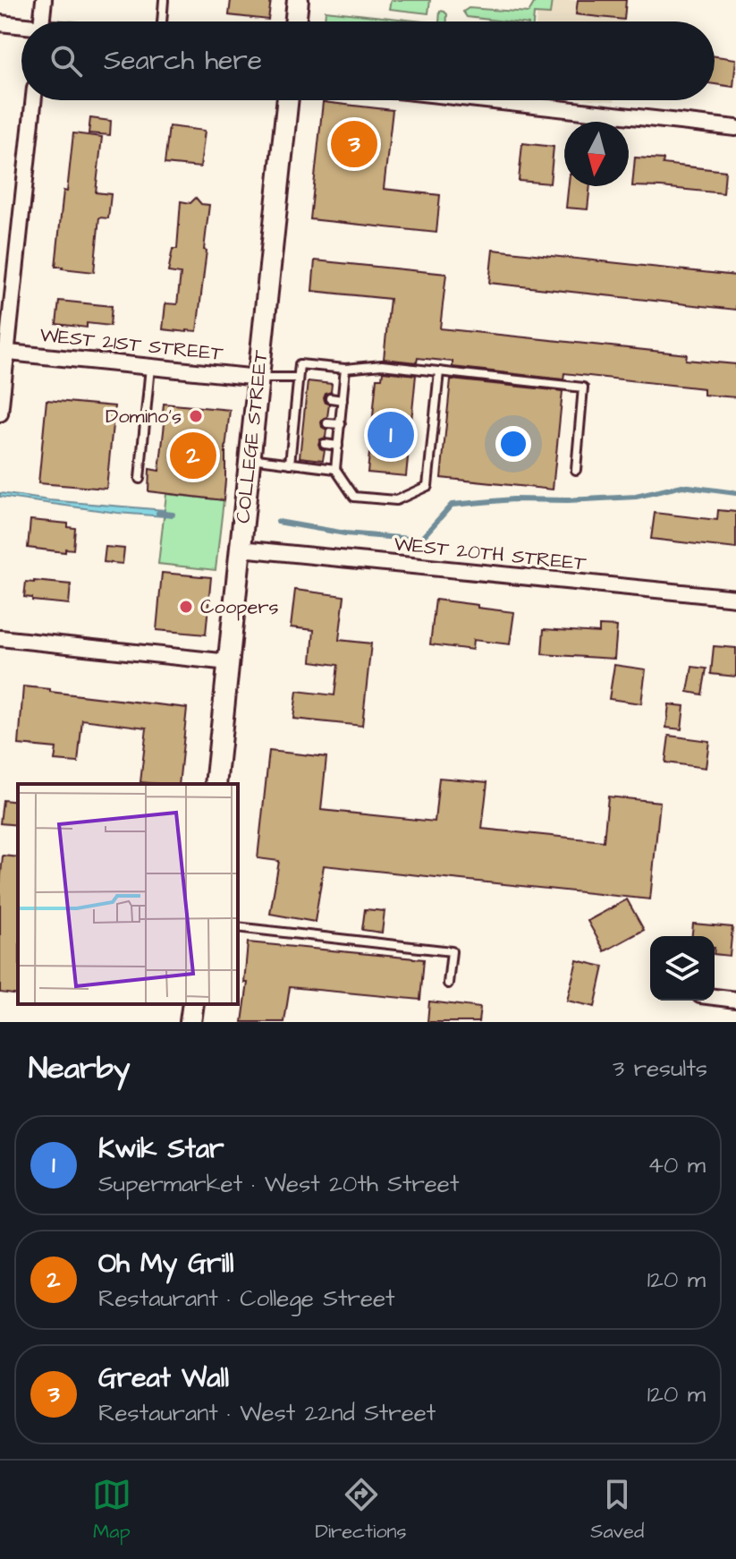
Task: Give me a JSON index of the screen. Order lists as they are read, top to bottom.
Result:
{
  "streets": {
    "street": ["WEST 21ST STREET", "COLLEGE STREET", "WEST 20TH STREET"]
  },
  "crossings": [
    ["WEST 21ST STREET", "COLLEGE STREET"],
    ["COLLEGE STREET", "WEST 20TH STREET"]
  ],
  "places": ["Domino's", "Coopers"],
  "north": "bottom",
  "page": {
    "search": "Search here",
    "pins": ["3", "1", "2"],
    "heading": ["Nearby", "3 results"],
    "list": [
      {
        "mark": "1",
        "name": "Kwik Star",
        "note": "Supermarket · West 20th Street",
        "value": "40 m"
      },
      {
        "mark": "2",
        "name": "Oh My Grill",
        "note": "Restaurant · College Street",
        "value": "120 m"
      },
      {
        "mark": "3",
        "name": "Great Wall",
        "note": "Restaurant · West 22nd Street",
        "value": "120 m"
      }
    ],
    "nav": ["Map", "Directions", "Saved"]
  }
}
